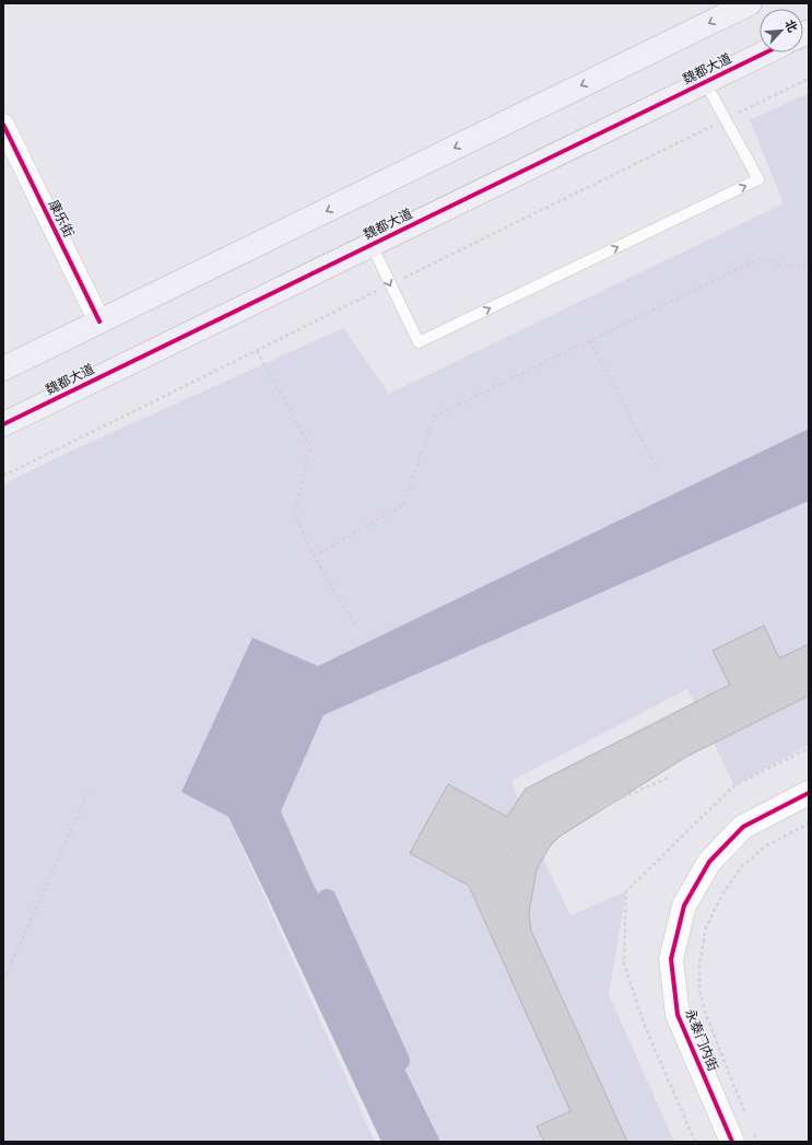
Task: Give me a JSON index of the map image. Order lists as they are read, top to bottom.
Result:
{
  "streets": {
    "main road": ["魏都大道", "永泰门内街"],
    "street": ["康乐街"]
  },
  "north": "top right"
}
